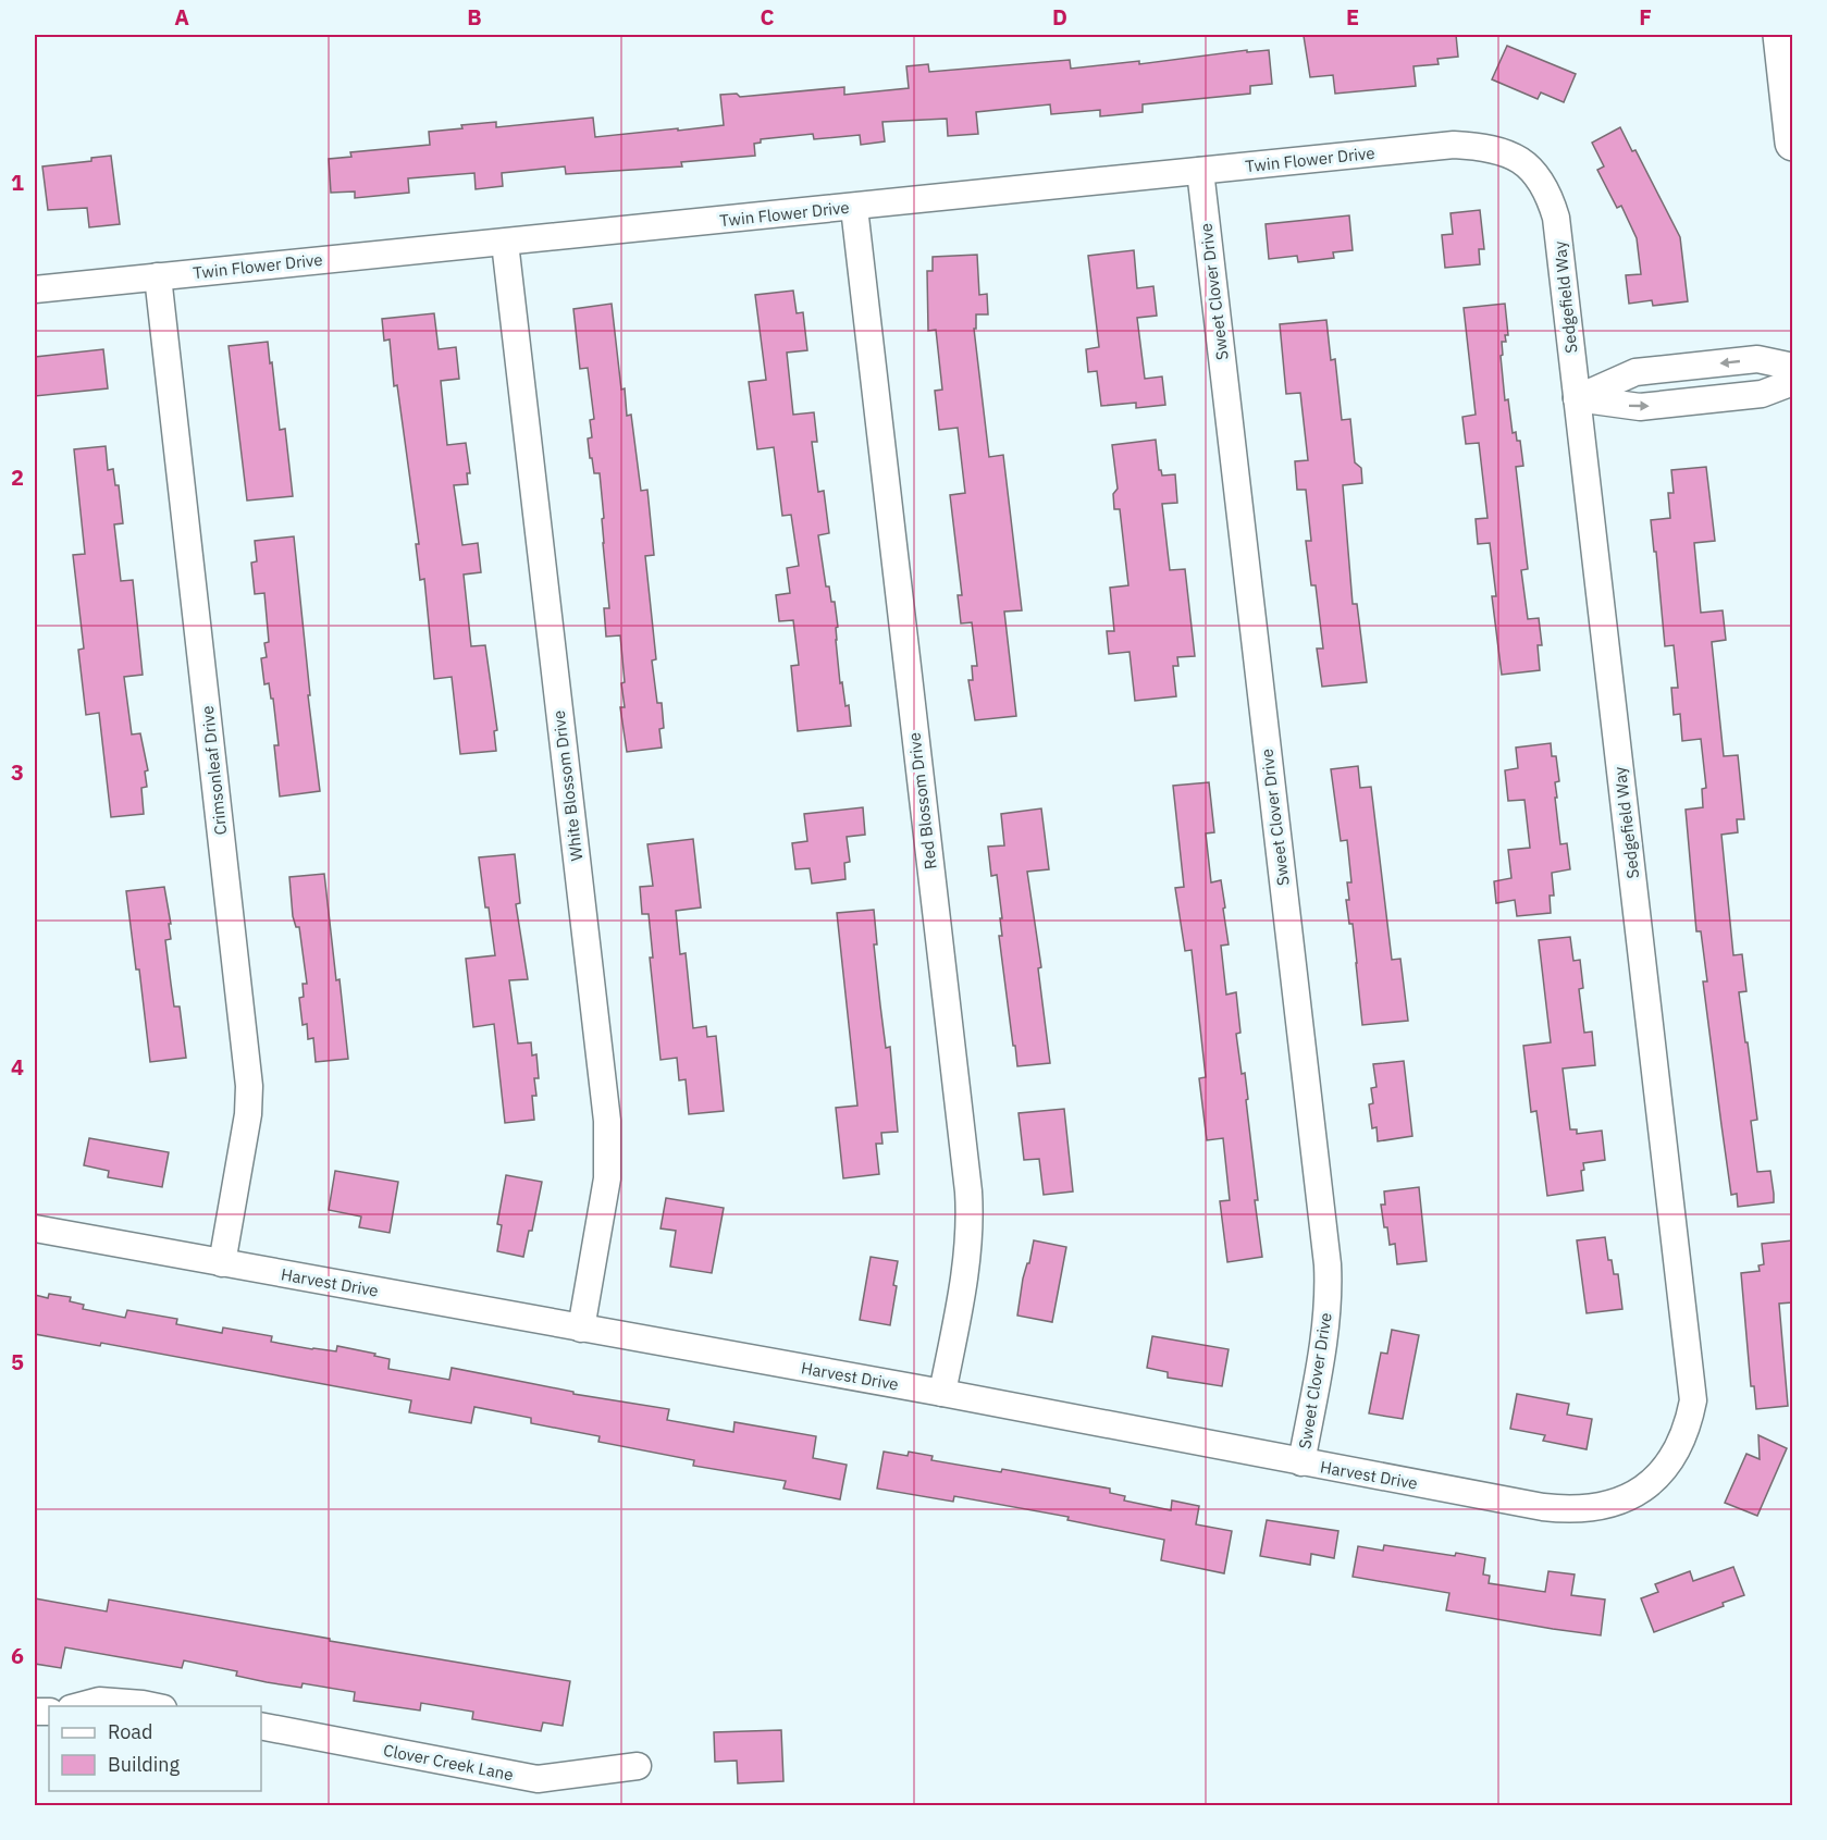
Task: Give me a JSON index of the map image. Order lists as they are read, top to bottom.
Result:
{
  "streets": {
    "street": [
      "Twin Flower Drive",
      "Sweet Clover Drive",
      "Sedgefield Way",
      "Crimsonleaf Drive",
      "White Blossom Drive",
      "Red Blossom Drive",
      "Harvest Drive",
      "Clover Creek Lane"
    ]
  },
  "crossings": [
    ["Twin Flower Drive", "Sweet Clover Drive"],
    ["Twin Flower Drive", "Sedgefield Way"],
    ["Twin Flower Drive", "Crimsonleaf Drive"],
    ["Twin Flower Drive", "White Blossom Drive"],
    ["Twin Flower Drive", "Red Blossom Drive"],
    ["Sweet Clover Drive", "Harvest Drive"],
    ["Sedgefield Way", "Harvest Drive"],
    ["Crimsonleaf Drive", "Harvest Drive"],
    ["White Blossom Drive", "Harvest Drive"],
    ["Red Blossom Drive", "Harvest Drive"]
  ],
  "legend": ["Road", "Building"],
  "grid": {
    "columns": [
      "A",
      "B",
      "C",
      "D",
      "E",
      "F"
    ],
    "rows": [
      "1",
      "2",
      "3",
      "4",
      "5",
      "6"
    ]
  }
}
